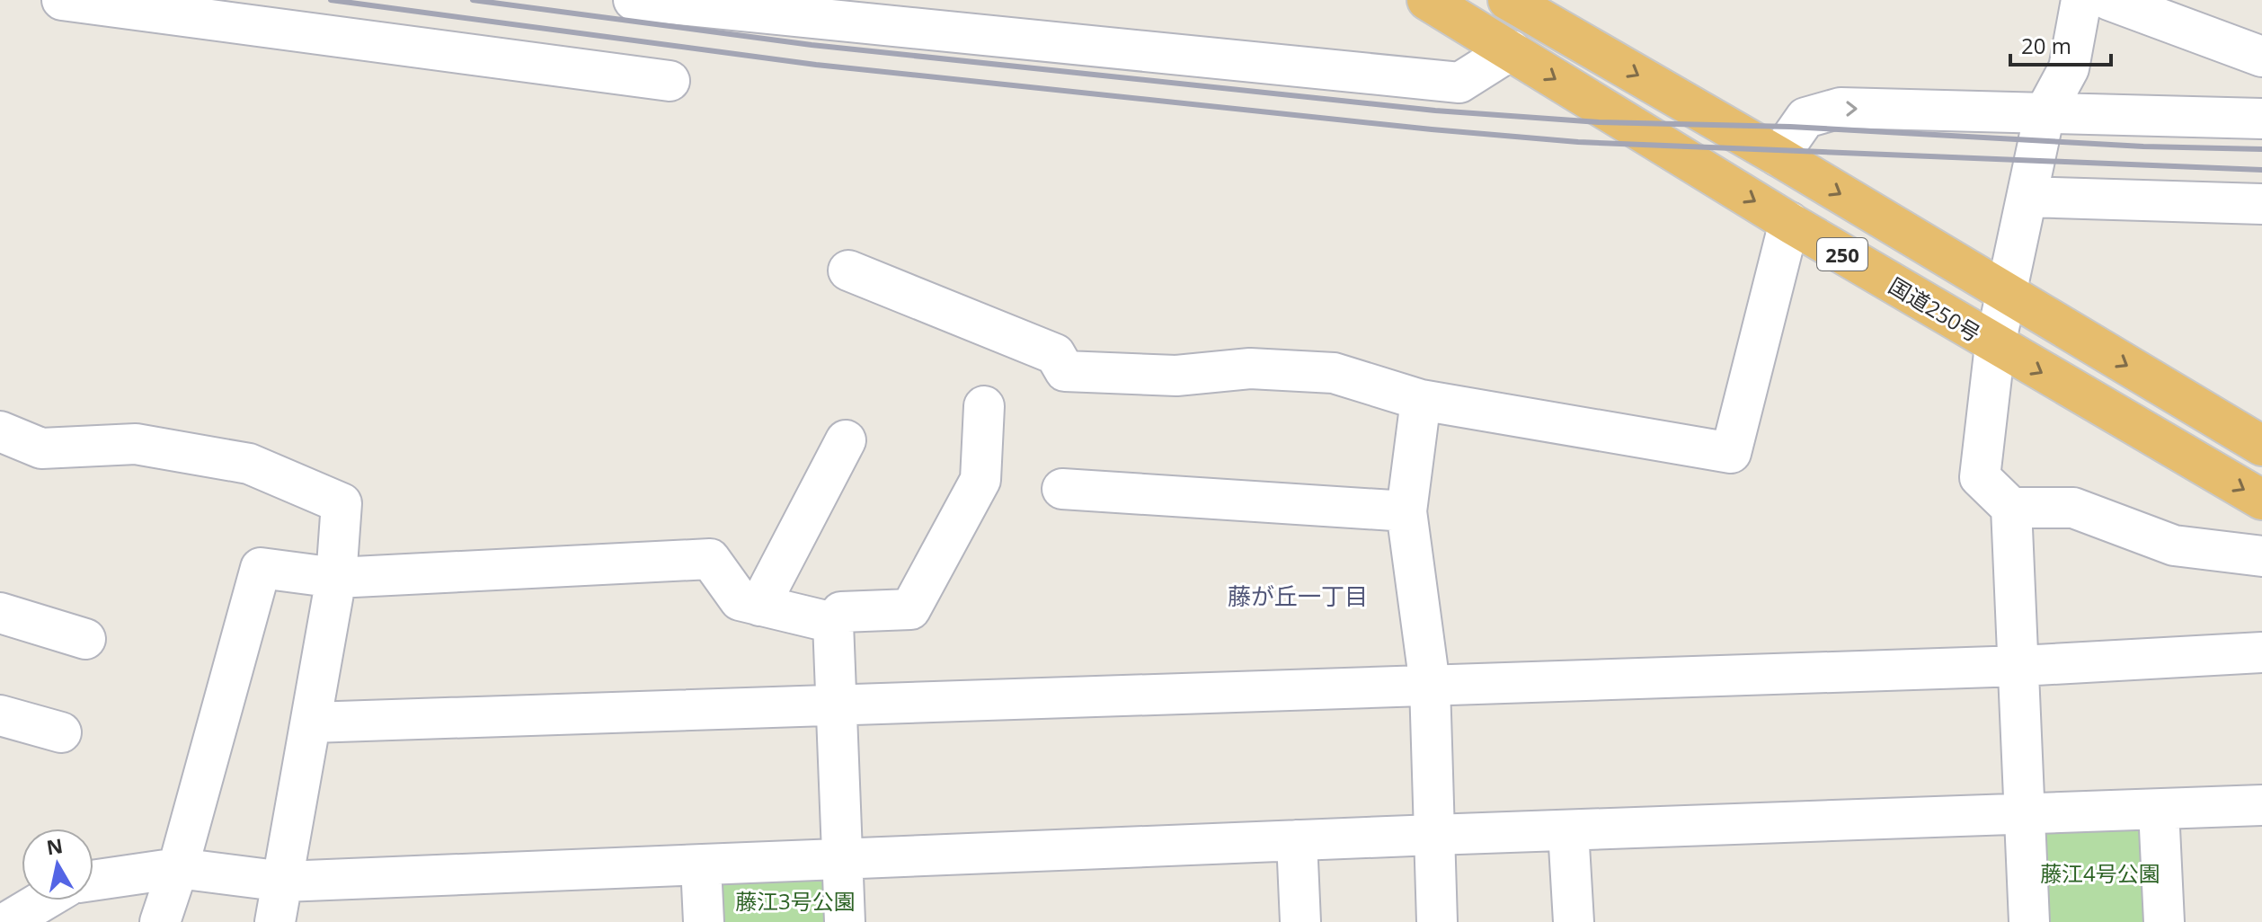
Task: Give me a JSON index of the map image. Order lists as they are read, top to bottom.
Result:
{
  "streets": {
    "highway": ["250", "国道250号"]
  },
  "districts": ["藤が丘一丁目"],
  "parks": ["藤江4号公園", "藤江3号公園"],
  "scale_bar": "20 m",
  "north": "top"
}
